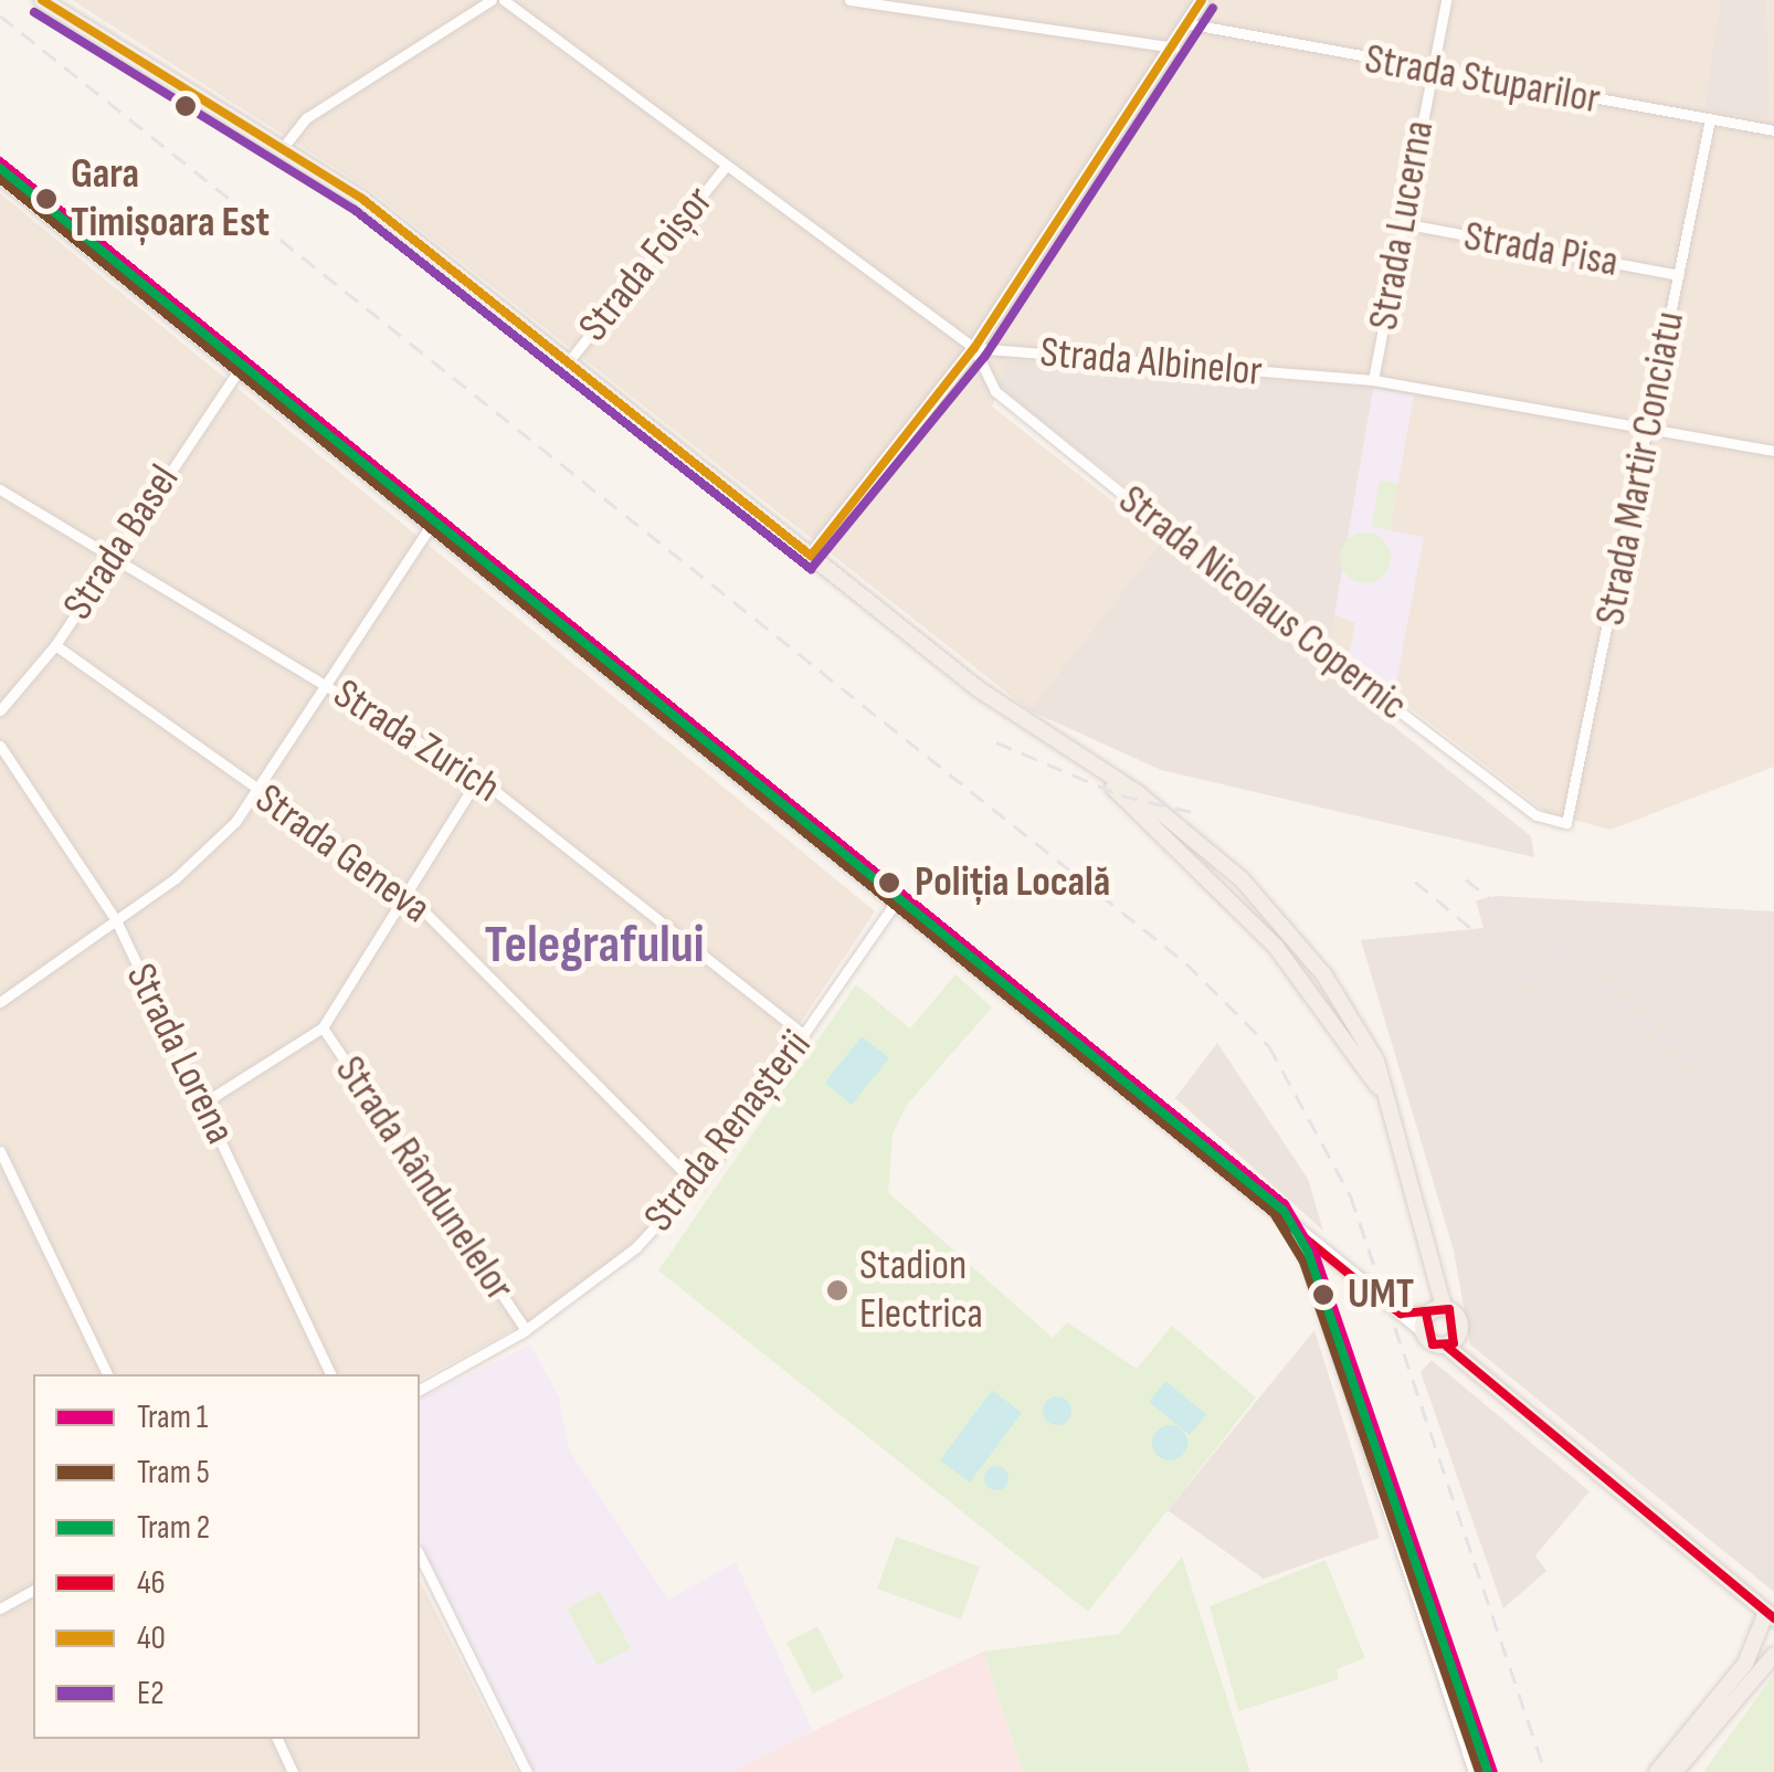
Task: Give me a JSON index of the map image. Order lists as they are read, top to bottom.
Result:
{
  "streets": {
    "street": [
      "Strada Stuparilor",
      "Strada Lucerna",
      "Strada Pisa",
      "Strada Foișor",
      "Strada Albinelor",
      "Strada Martir Conciatu",
      "Strada Basel",
      "Strada Nicolaus Copernic",
      "Strada Zurich",
      "Strada Geneva",
      "Strada Lorena",
      "Strada Renașterii",
      "Strada Rândunelelor"
    ]
  },
  "crossings": [
    ["Strada Stuparilor", "Strada Lucerna"],
    ["Strada Stuparilor", "Strada Martir Conciatu"],
    ["Strada Lucerna", "Strada Pisa"],
    ["Strada Lucerna", "Strada Albinelor"],
    ["Strada Pisa", "Strada Martir Conciatu"],
    ["Strada Albinelor", "Strada Martir Conciatu"],
    ["Strada Albinelor", "Strada Nicolaus Copernic"],
    ["Strada Martir Conciatu", "Strada Nicolaus Copernic"],
    ["Strada Basel", "Strada Zurich"],
    ["Strada Basel", "Strada Geneva"],
    ["Strada Zurich", "Strada Renașterii"],
    ["Strada Geneva", "Strada Renașterii"],
    ["Strada Renașterii", "Strada Rândunelelor"]
  ],
  "districts": ["Telegrafului"],
  "places": [
    "Gara Timișoara Est",
    "Poliția Locală",
    "Stadion Electrica",
    "UMT"
  ],
  "lines": [
    "transit line 40",
    "transit line E2",
    "tram line 1",
    "tram line 2",
    "transit line 46",
    "tram line 5"
  ],
  "legend": [
    "Tram 1",
    "Tram 5",
    "Tram 2",
    "46",
    "40",
    "E2"
  ]
}
